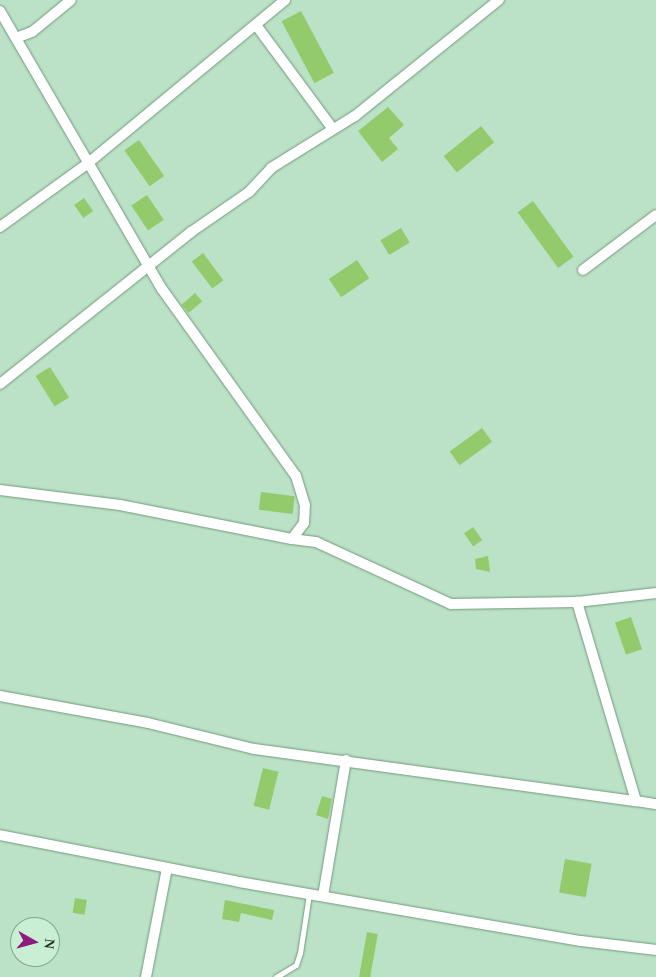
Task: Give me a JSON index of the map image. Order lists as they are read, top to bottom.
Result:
{
  "north": "right"
}
